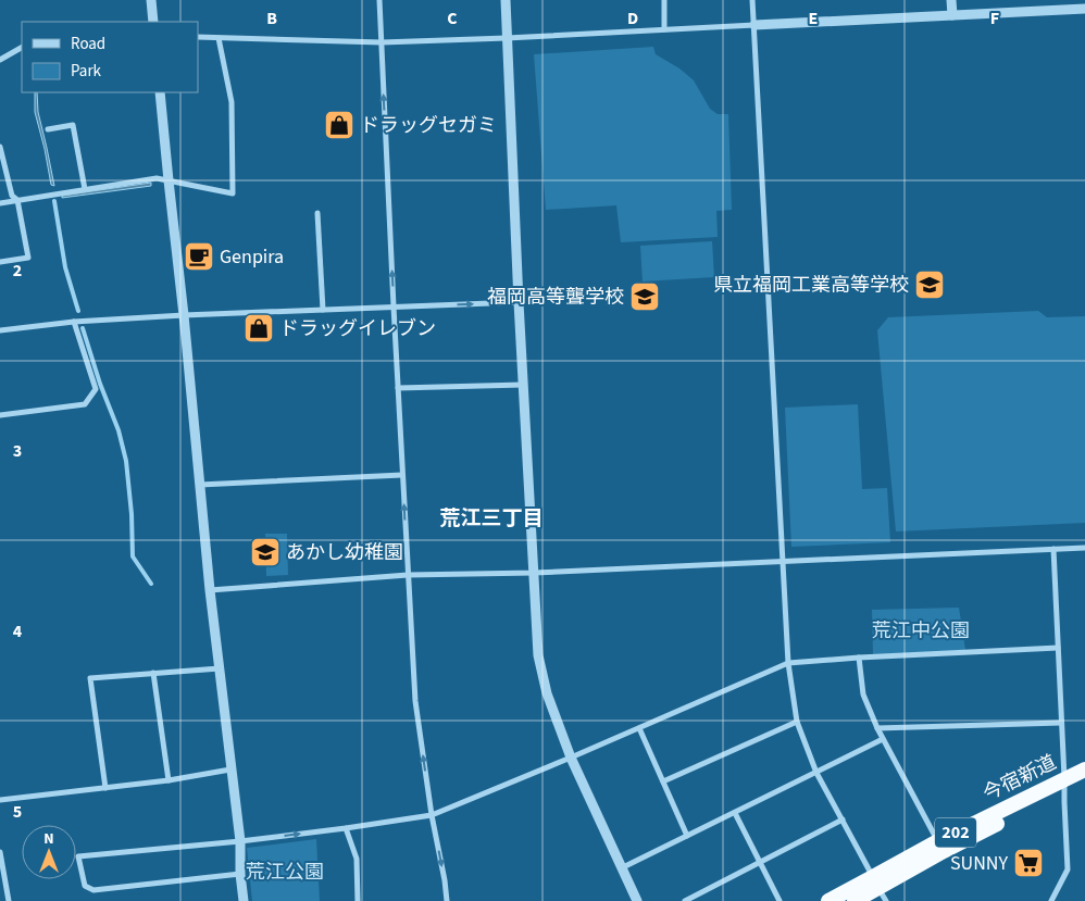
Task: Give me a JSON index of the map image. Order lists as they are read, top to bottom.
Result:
{
  "streets": {
    "highway": ["今宿新道", "202"]
  },
  "districts": ["荒江三丁目"],
  "parks": ["荒江中公園", "荒江公園"],
  "places": {
    "shop": ["ドラッグセガミ", "ドラッグイレブン"],
    "cafe": ["Genpira"],
    "school or university": ["県立福岡工業高等学校", "福岡高等聾学校", "あかし幼稚園"],
    "supermarket": ["SUNNY"]
  },
  "legend": ["Road", "Park"],
  "north": "top",
  "grid": {
    "columns": [
      "B",
      "C",
      "D",
      "E",
      "F"
    ],
    "rows": [
      "2",
      "3",
      "4",
      "5"
    ]
  }
}
